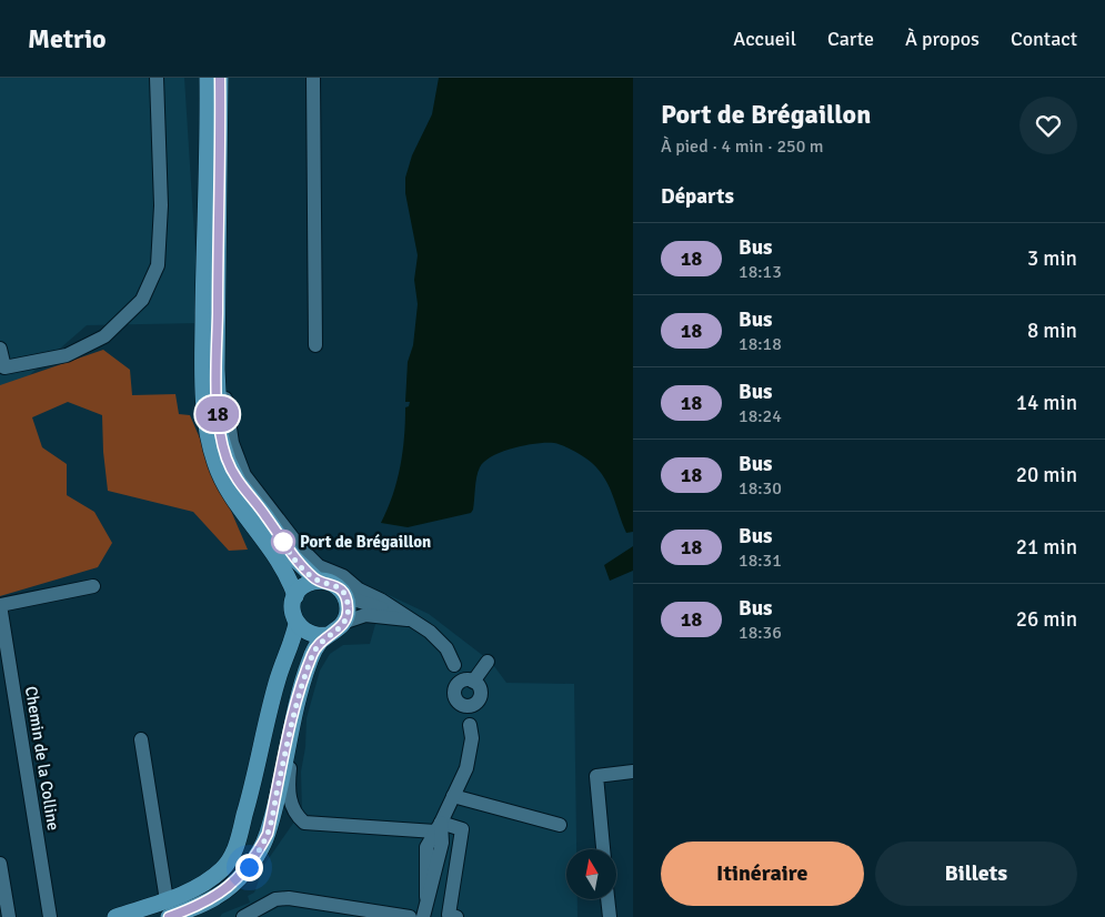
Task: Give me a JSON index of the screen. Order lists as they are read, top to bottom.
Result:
{
  "streets": {
    "street": ["Chemin de la Colline"]
  },
  "places": ["Port de Brégaillon"],
  "lines": ["bus line 18"],
  "north": "top",
  "page": {
    "header": "Metrio",
    "nav": [
      "Accueil",
      "Carte",
      "À propos",
      "Contact"
    ],
    "on_map": "18",
    "heading": [
      ["Port de Brégaillon", "À pied · 4 min · 250 m"],
      "Départs"
    ],
    "list": [
      {
        "mark": "18",
        "name": "Bus",
        "note": "18:13",
        "value": "3 min"
      },
      {
        "mark": "18",
        "name": "Bus",
        "note": "18:18",
        "value": "8 min"
      },
      {
        "mark": "18",
        "name": "Bus",
        "note": "18:24",
        "value": "14 min"
      },
      {
        "mark": "18",
        "name": "Bus",
        "note": "18:30",
        "value": "20 min"
      },
      {
        "mark": "18",
        "name": "Bus",
        "note": "18:31",
        "value": "21 min"
      },
      {
        "mark": "18",
        "name": "Bus",
        "note": "18:36",
        "value": "26 min"
      }
    ],
    "buttons": ["Itinéraire", "Billets"]
  }
}
